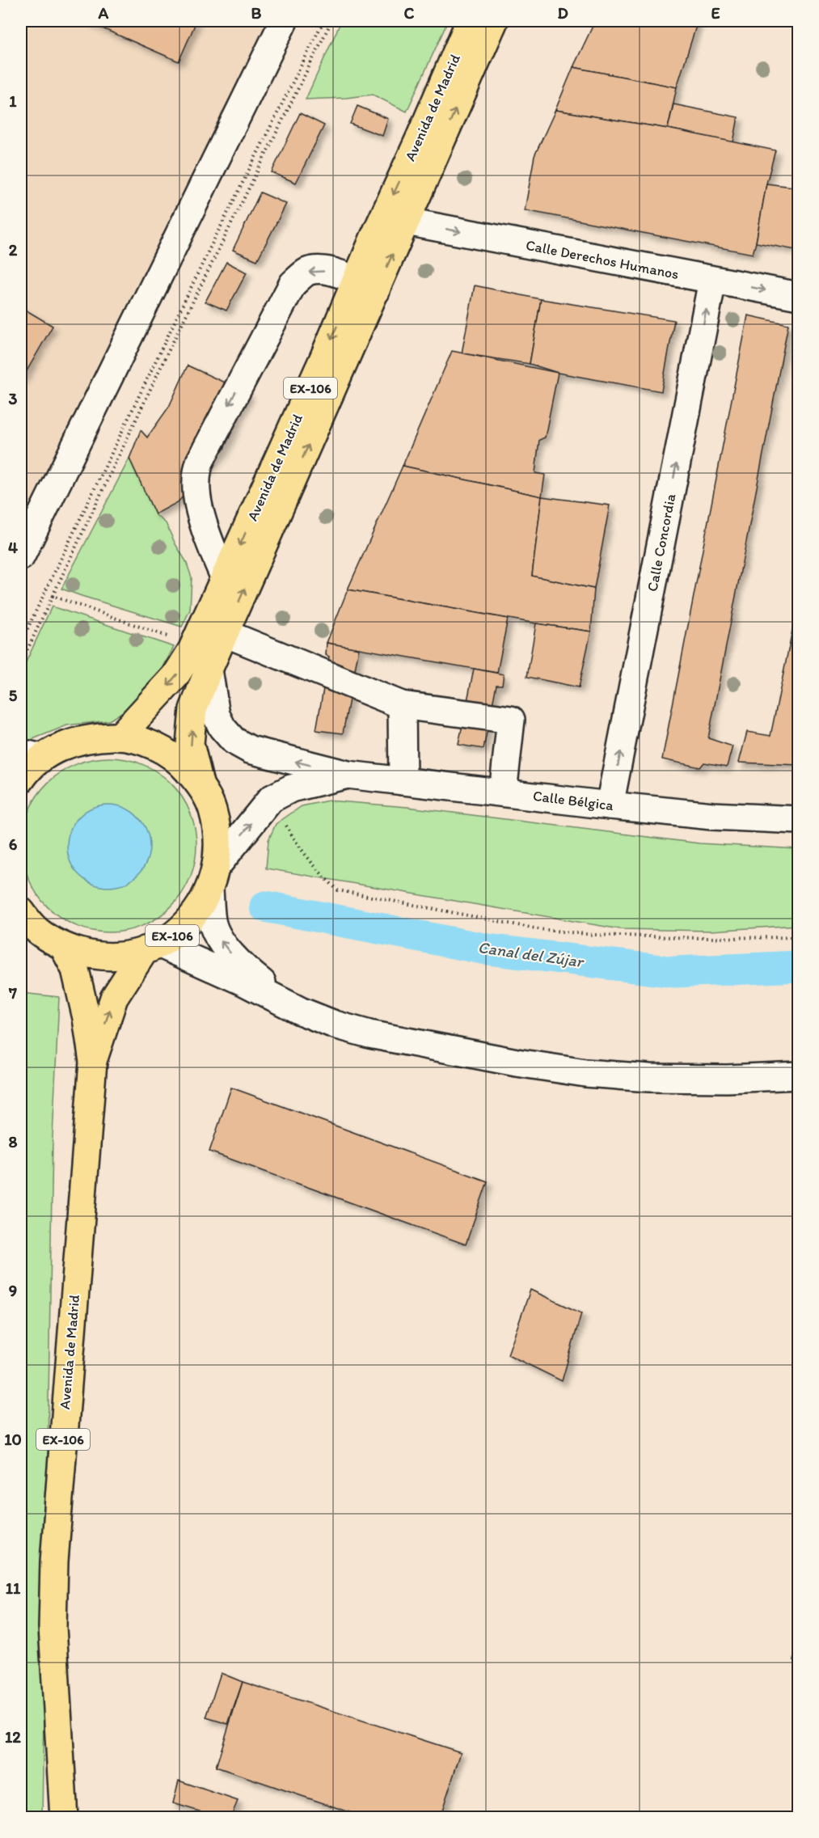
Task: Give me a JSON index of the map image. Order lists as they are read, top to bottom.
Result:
{
  "streets": {
    "main road": ["Avenida de Madrid", "EX-106"],
    "street": ["Calle Derechos Humanos", "Calle Concordia", "Calle Bélgica"]
  },
  "crossings": [
    ["Avenida de Madrid", "Calle Derechos Humanos"],
    ["Avenida de Madrid", "EX-106"],
    ["Calle Derechos Humanos", "Calle Concordia"],
    ["Calle Concordia", "Calle Bélgica"]
  ],
  "one_way": ["Calle Derechos Humanos", "Calle Concordia"],
  "water": ["Canal del Zújar"],
  "grid": {
    "columns": [
      "A",
      "B",
      "C",
      "D",
      "E"
    ],
    "rows": [
      "1",
      "2",
      "3",
      "4",
      "5",
      "6",
      "7",
      "8",
      "9",
      "10",
      "11",
      "12"
    ]
  }
}
